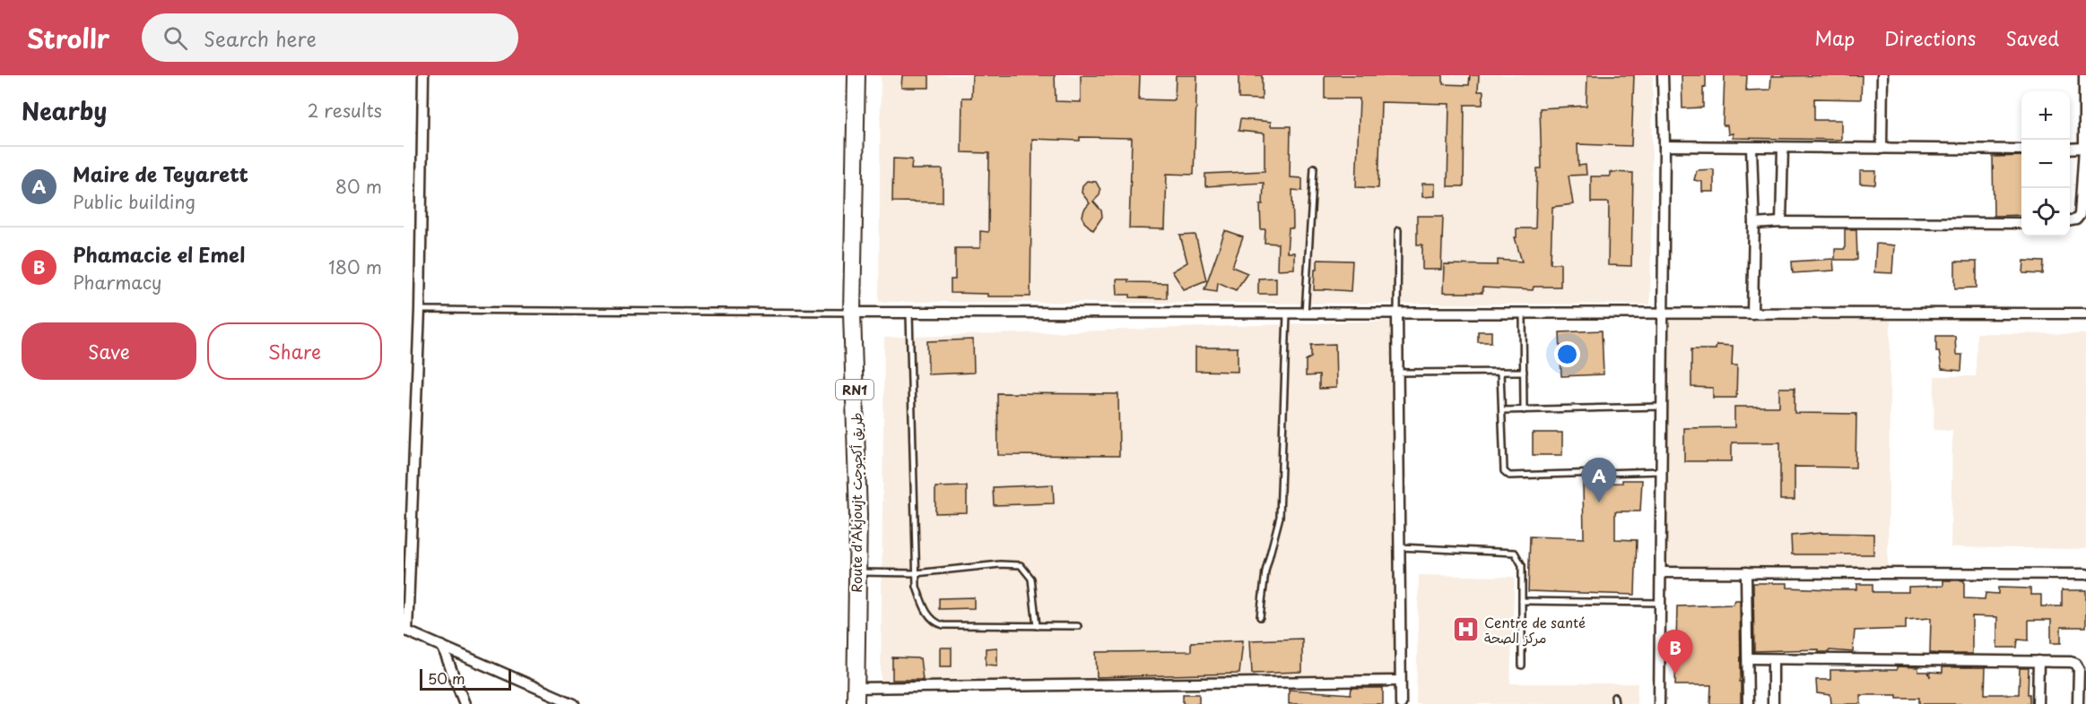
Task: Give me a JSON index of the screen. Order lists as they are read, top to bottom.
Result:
{
  "streets": {
    "highway": ["RN1", "Route d'Akjoujt طريق أكجوجت"]
  },
  "places": {
    "hospital": ["Centre de santé مركز الصحة"]
  },
  "scale_bar": "50 m",
  "page": {
    "header": "Strollr",
    "search": "Search here",
    "nav": ["Map", "Directions", "Saved"],
    "heading": ["Nearby", "2 results"],
    "map_buttons": ["+", "−"],
    "list": [
      {
        "mark": "A",
        "name": "Maire de Teyarett",
        "note": "Public building",
        "value": "80 m"
      },
      {
        "mark": "B",
        "name": "Phamacie el Emel",
        "note": "Pharmacy",
        "value": "180 m"
      }
    ],
    "buttons": ["Save", "Share"],
    "pins": ["A", "B"],
    "scale": "50 m"
  }
}
